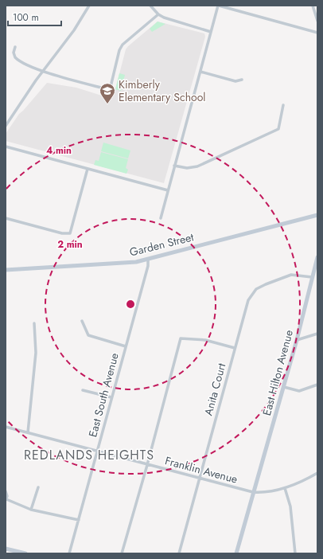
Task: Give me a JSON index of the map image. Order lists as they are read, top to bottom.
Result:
{
  "streets": {
    "street": [
      "Garden Street",
      "East Hilton Avenue",
      "Anita Court",
      "East South Avenue",
      "Franklin Avenue"
    ]
  },
  "crossings": [
    ["Garden Street", "East South Avenue"],
    ["East Hilton Avenue", "Anita Court"],
    ["East Hilton Avenue", "Franklin Avenue"],
    ["Anita Court", "Franklin Avenue"],
    ["East South Avenue", "Franklin Avenue"]
  ],
  "districts": ["REDLANDS HEIGHTS"],
  "places": {
    "school or university": ["Kimberly Elementary School"]
  },
  "scale_bar": "100 m",
  "rings": ["4 min", "2 min"]
}
